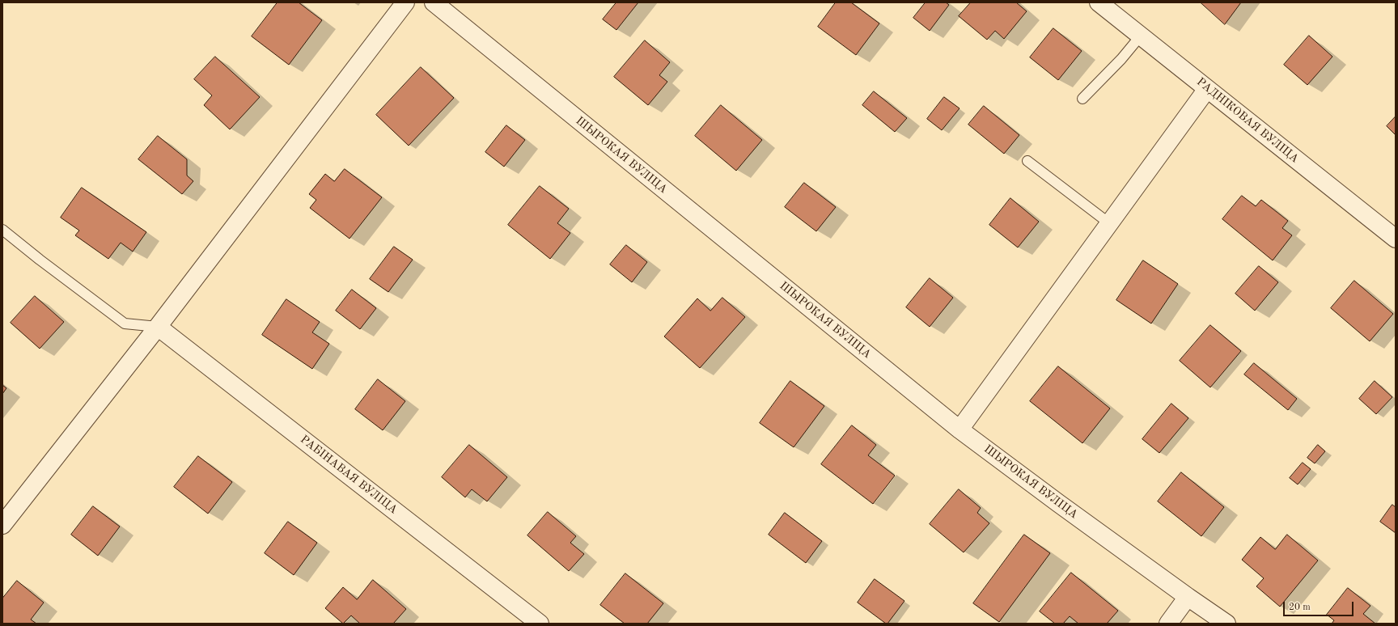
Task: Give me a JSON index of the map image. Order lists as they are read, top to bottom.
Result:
{
  "streets": {
    "street": ["РАДНІКОВАЯ ВУЛІЦА", "ШЫРОКАЯ ВУЛІЦА", "РАБІНАВАЯ ВУЛІЦА"]
  },
  "scale_bar": "20 m"
}
